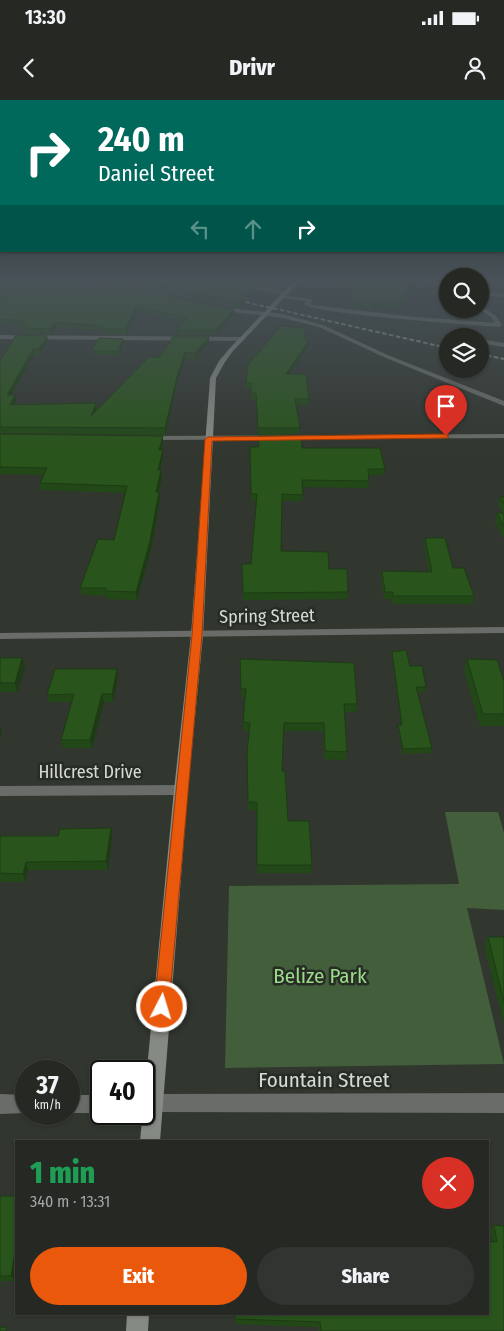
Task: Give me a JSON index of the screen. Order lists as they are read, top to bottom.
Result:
{
  "streets": {
    "street": ["Spring Street", "Hillcrest Drive", "Fountain Street"]
  },
  "parks": ["Belize Park"],
  "page": {
    "status": "13:30",
    "header": "Drivr",
    "turn": ["240 m", "Daniel Street"],
    "speed": "37 km/h",
    "limit": "40",
    "heading": ["1 min", "340 m · 13:31"],
    "buttons": ["Exit", "Share"]
  }
}
